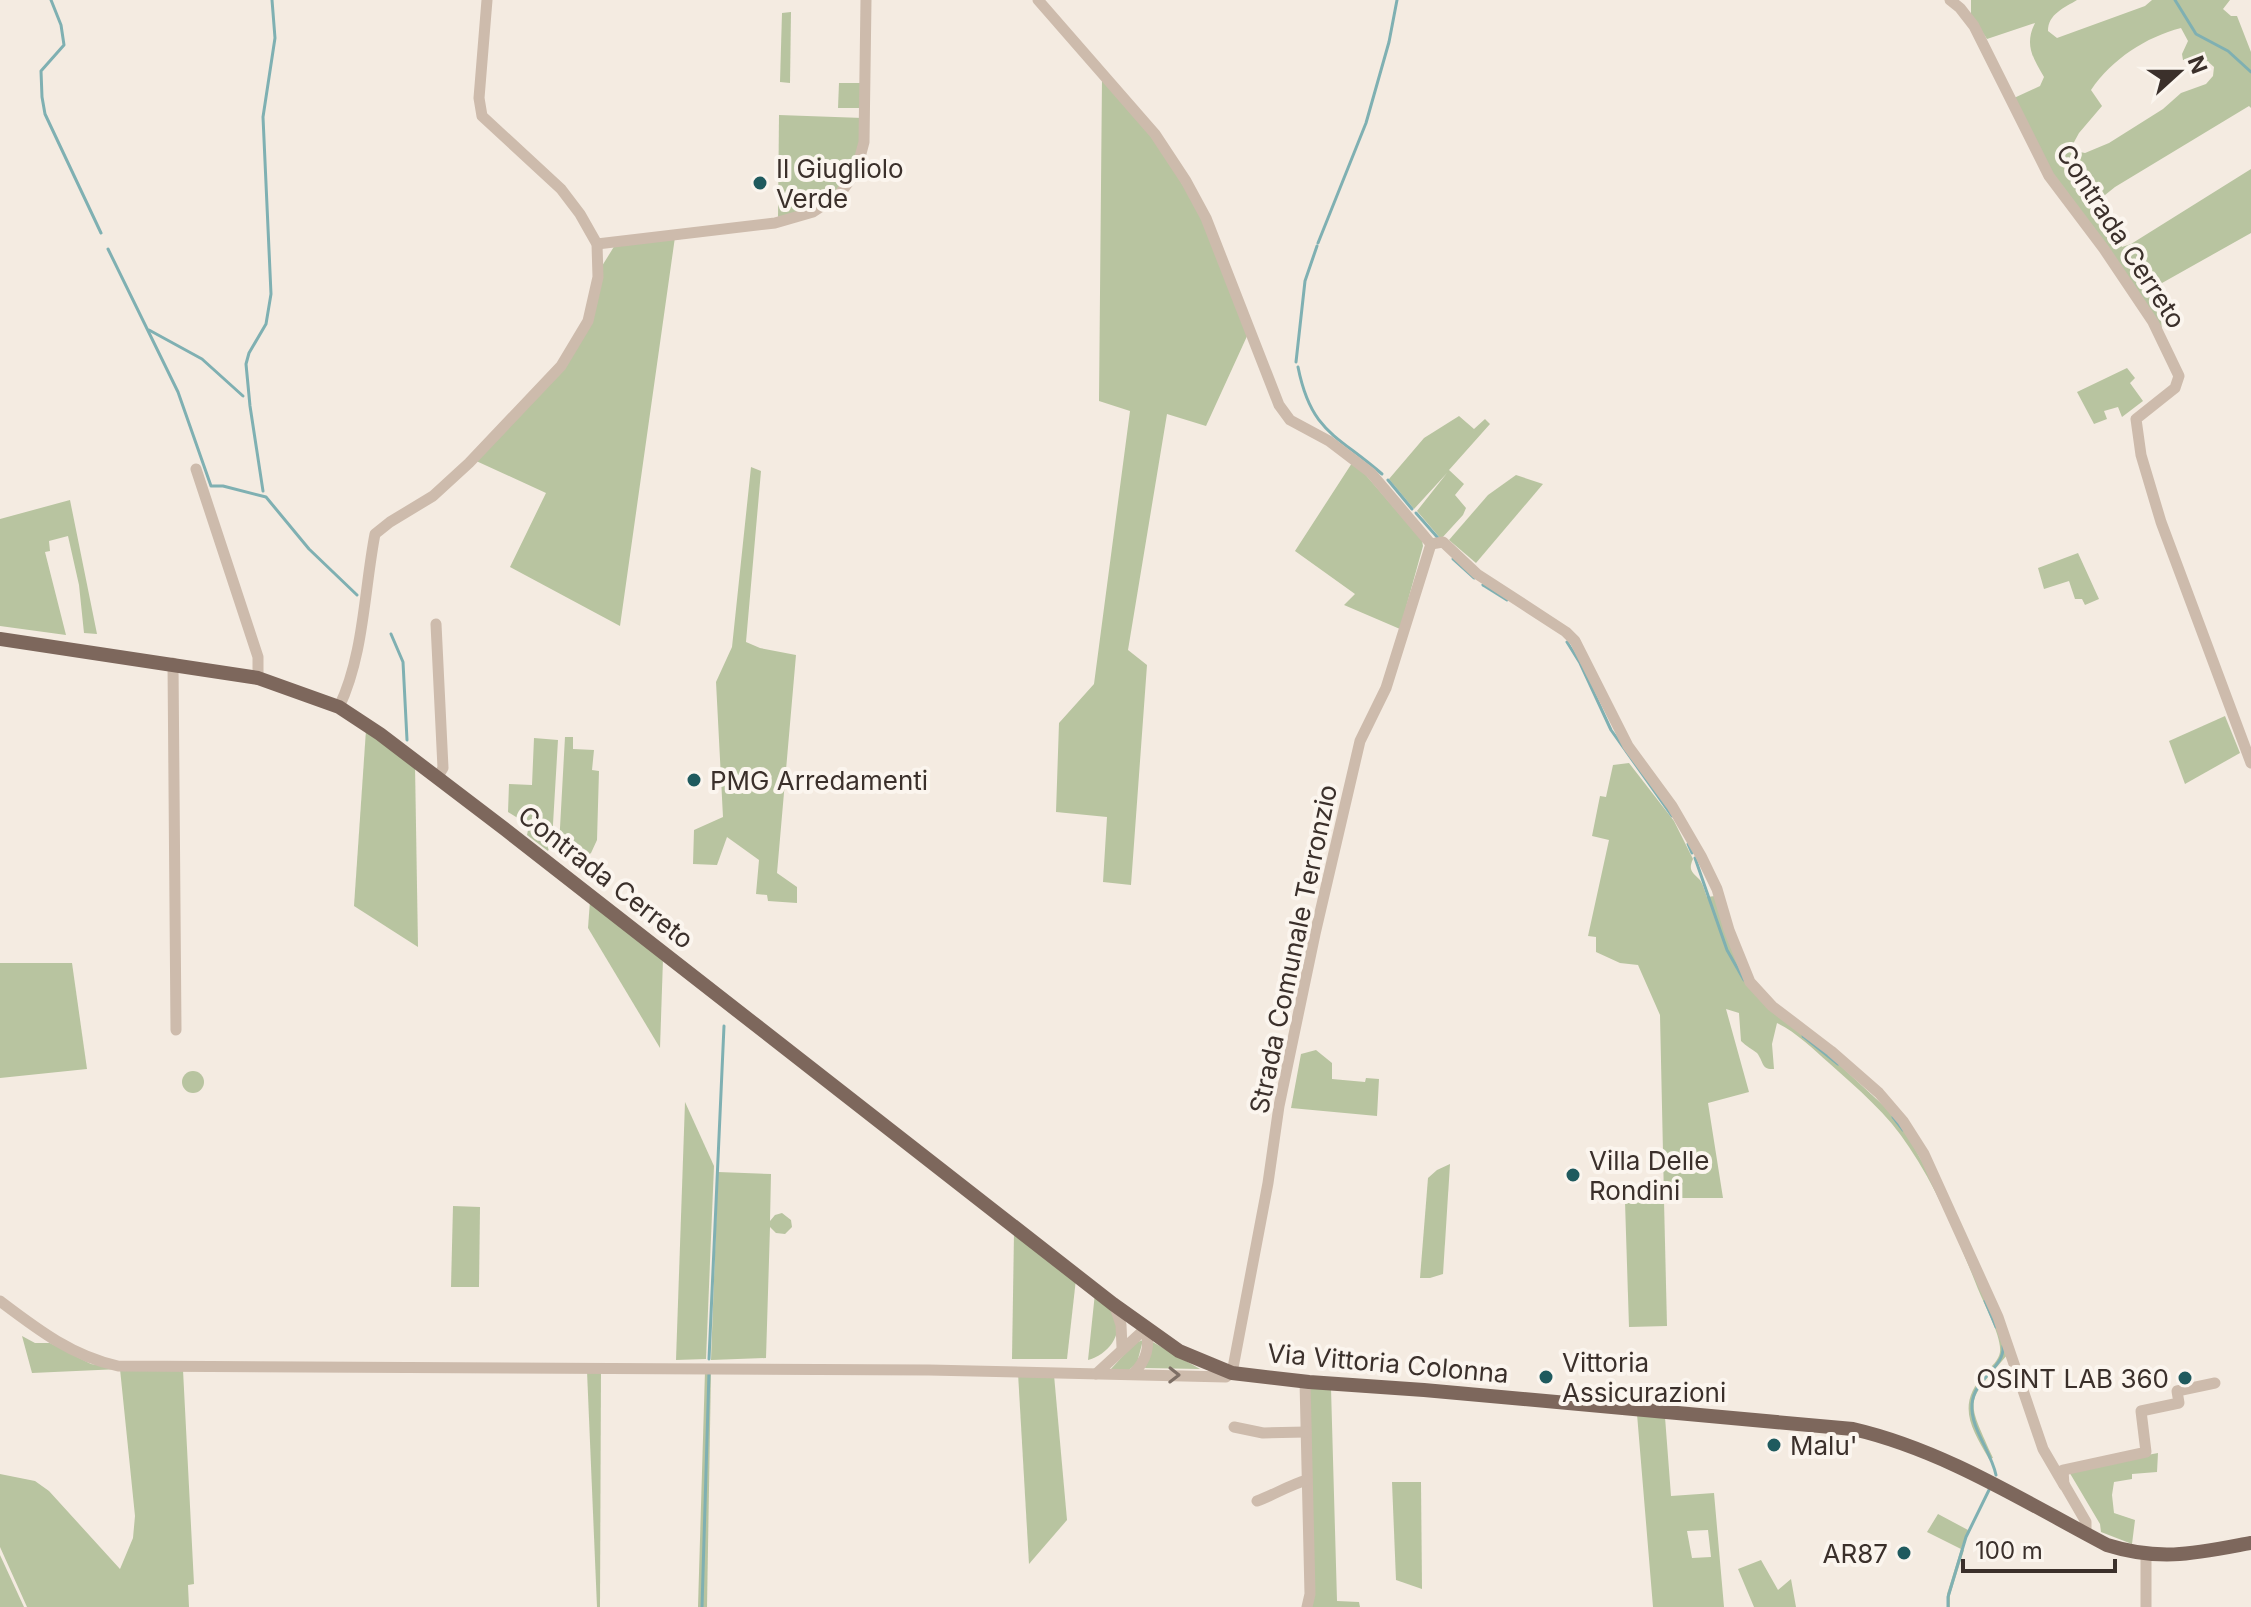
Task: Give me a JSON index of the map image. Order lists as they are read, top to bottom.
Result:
{
  "streets": {
    "main road": ["Contrada Cerreto", "Via Vittoria Colonna"],
    "street": ["Strada Comunale Terronzio"]
  },
  "crossings": [
    ["Contrada Cerreto", "Via Vittoria Colonna"],
    ["Strada Comunale Terronzio", "Via Vittoria Colonna"]
  ],
  "places": [
    "Il Giugliolo Verde",
    "PMG Arredamenti",
    "Villa Delle Rondini",
    "Vittoria Assicurazioni",
    "OSINT LAB 360",
    "Malu'",
    "AR87"
  ],
  "scale_bar": "100 m",
  "north": "right"
}
